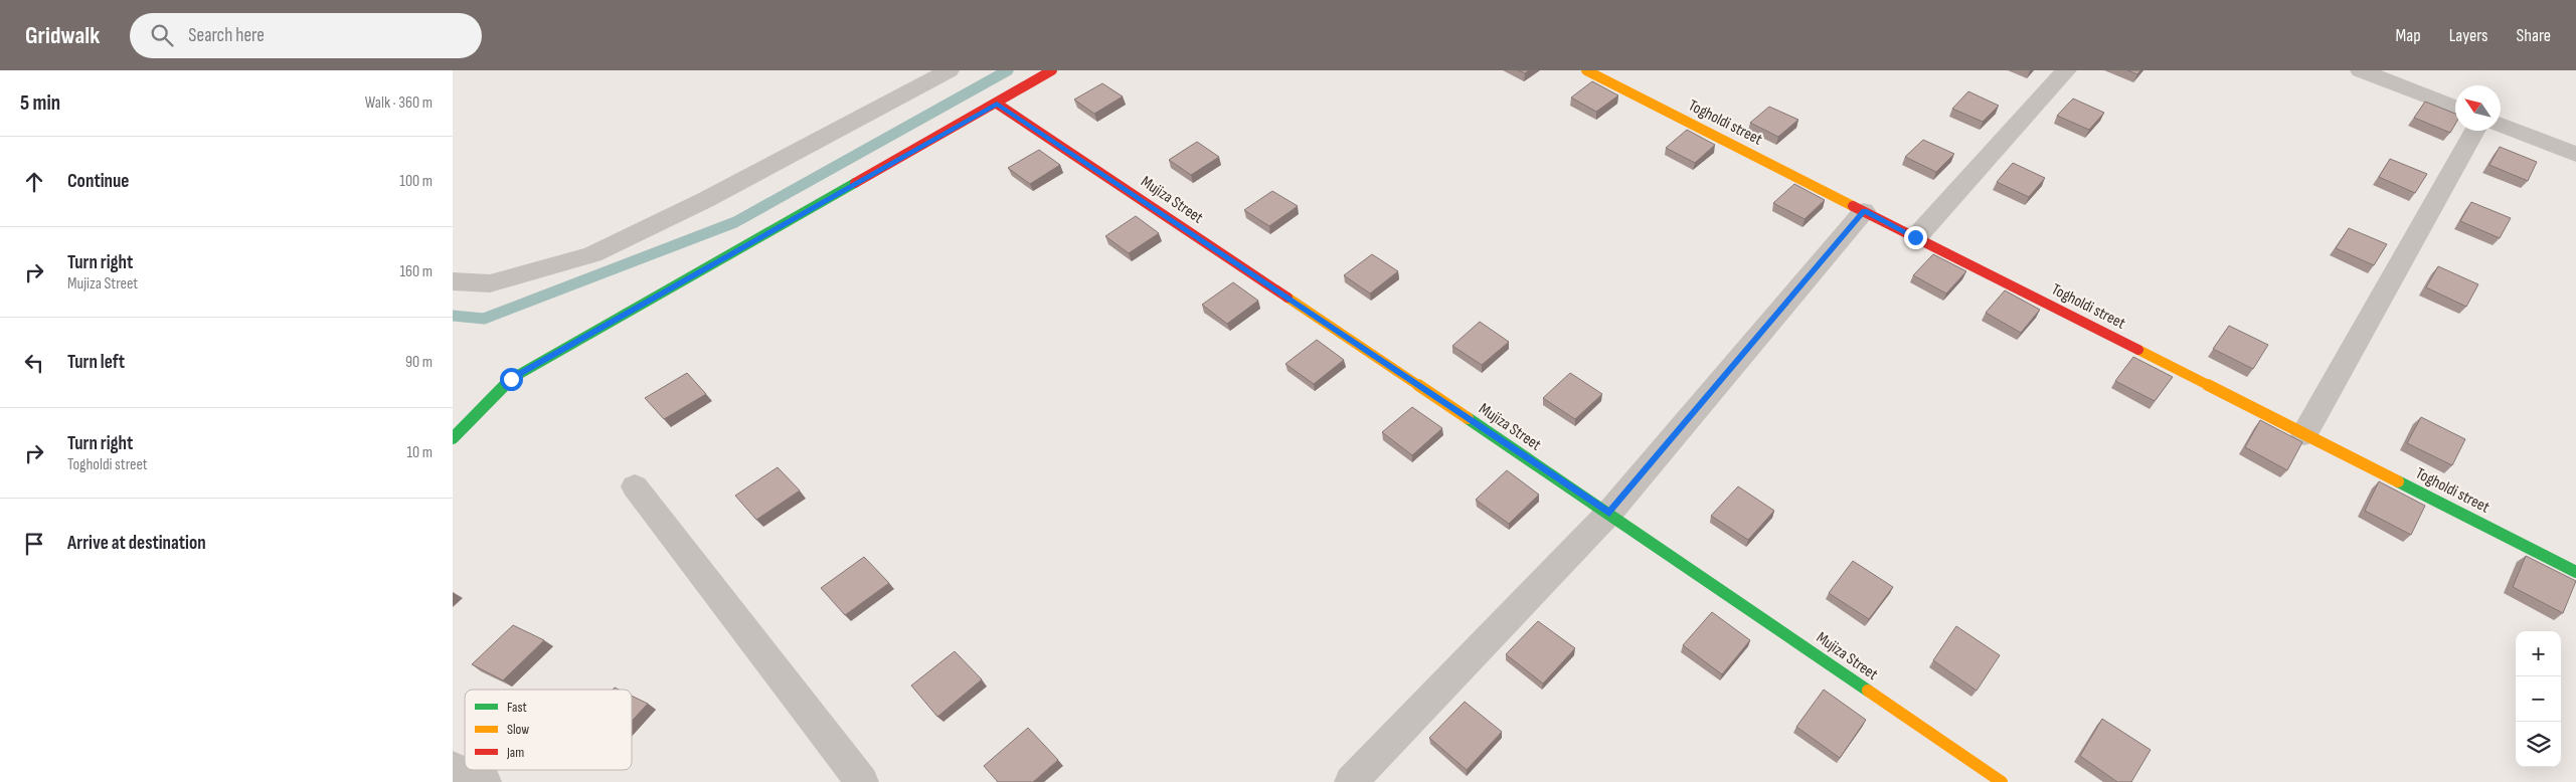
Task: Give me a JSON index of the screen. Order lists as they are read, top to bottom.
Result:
{
  "streets": {
    "street": ["Togholdi street", "Mujiza Street"]
  },
  "legend": ["Fast", "Slow", "Jam"],
  "north": "top left",
  "page": {
    "header": "Gridwalk",
    "search": "Search here",
    "nav": ["Map", "Layers", "Share"],
    "heading": ["5 min", "Walk · 360 m"],
    "list": [
      ["Continue", "100 m"],
      ["Turn right", "Mujiza Street", "160 m"],
      ["Turn left", "90 m"],
      ["Turn right", "Togholdi street", "10 m"],
      "Arrive at destination"
    ],
    "map_buttons": ["+", "−"]
  }
}
